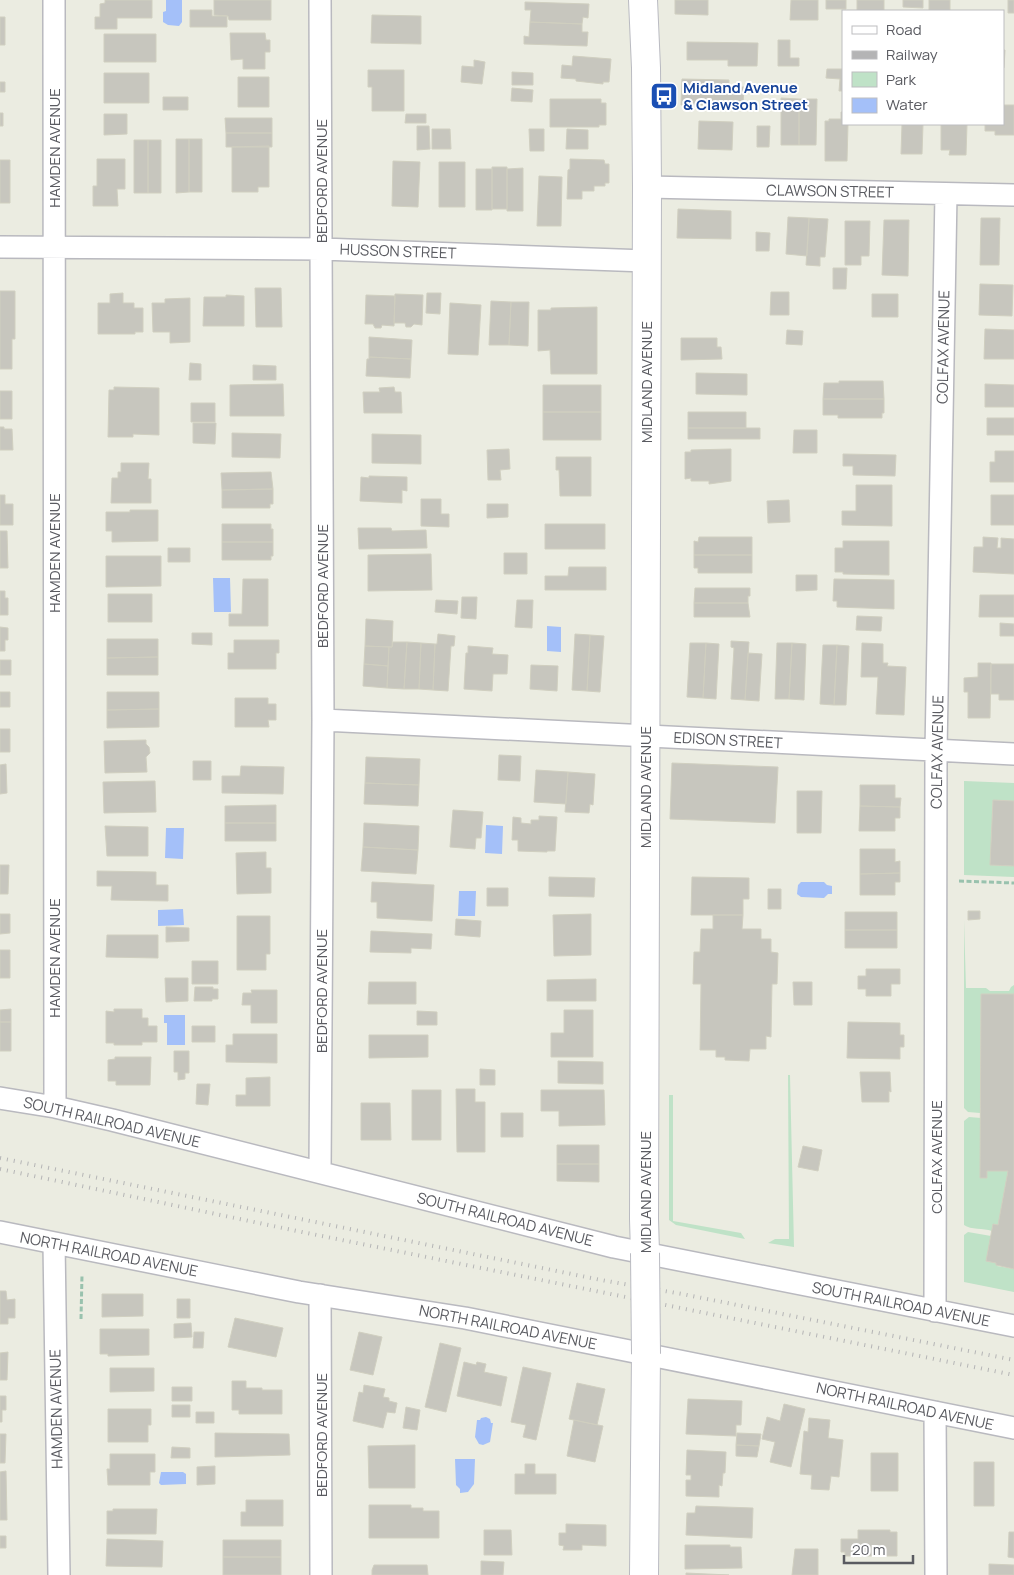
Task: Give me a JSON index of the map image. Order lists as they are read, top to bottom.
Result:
{
  "streets": {
    "street": [
      "HAMDEN AVENUE",
      "BEDFORD AVENUE",
      "CLAWSON STREET",
      "HUSSON STREET",
      "COLFAX AVENUE",
      "MIDLAND AVENUE",
      "EDISON STREET",
      "SOUTH RAILROAD AVENUE",
      "NORTH RAILROAD AVENUE"
    ]
  },
  "crossings": [
    ["HAMDEN AVENUE", "HUSSON STREET"],
    ["HAMDEN AVENUE", "SOUTH RAILROAD AVENUE"],
    ["HAMDEN AVENUE", "NORTH RAILROAD AVENUE"],
    ["BEDFORD AVENUE", "HUSSON STREET"],
    ["BEDFORD AVENUE", "EDISON STREET"],
    ["BEDFORD AVENUE", "SOUTH RAILROAD AVENUE"],
    ["BEDFORD AVENUE", "NORTH RAILROAD AVENUE"],
    ["CLAWSON STREET", "COLFAX AVENUE"],
    ["CLAWSON STREET", "MIDLAND AVENUE"],
    ["HUSSON STREET", "MIDLAND AVENUE"],
    ["COLFAX AVENUE", "EDISON STREET"],
    ["COLFAX AVENUE", "SOUTH RAILROAD AVENUE"],
    ["MIDLAND AVENUE", "EDISON STREET"],
    ["MIDLAND AVENUE", "SOUTH RAILROAD AVENUE"],
    ["MIDLAND AVENUE", "NORTH RAILROAD AVENUE"]
  ],
  "places": {
    "bus stop": ["Midland Avenue & Clawson Street"]
  },
  "legend": [
    "Road",
    "Railway",
    "Park",
    "Water"
  ],
  "scale_bar": "20 m"
}
